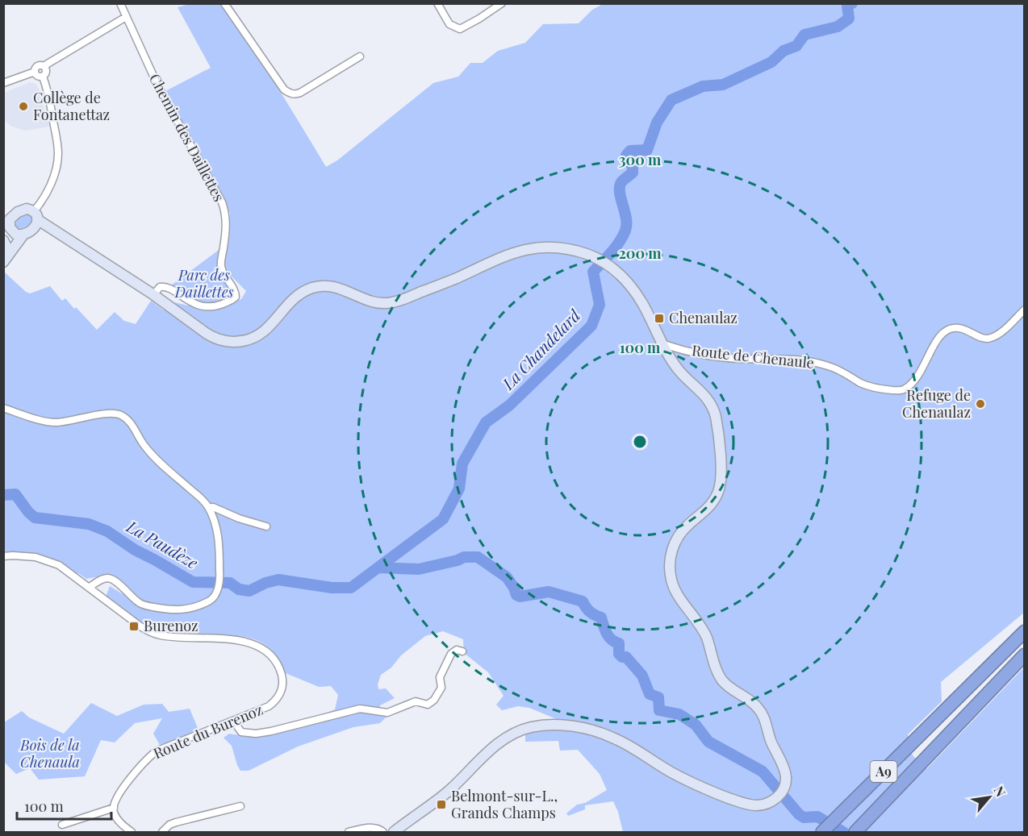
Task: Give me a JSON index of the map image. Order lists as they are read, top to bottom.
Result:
{
  "streets": {
    "highway": ["A9"],
    "street": ["Chemin des Daillettes", "Route de Chenaule", "Route du Burenoz"]
  },
  "water": ["La Chandelard", "La Paudèze"],
  "parks": ["Parc des Daillettes", "Bois de la Chenaula"],
  "places": {
    "other": ["Collège de Fontanettaz", "Refuge de Chenaulaz"],
    "transit": ["Chenaulaz", "Burenoz", "Belmont-sur-L., Grands Champs"]
  },
  "scale_bar": "100 m",
  "north": "top right",
  "rings": ["300 m", "200 m", "100 m"]
}
